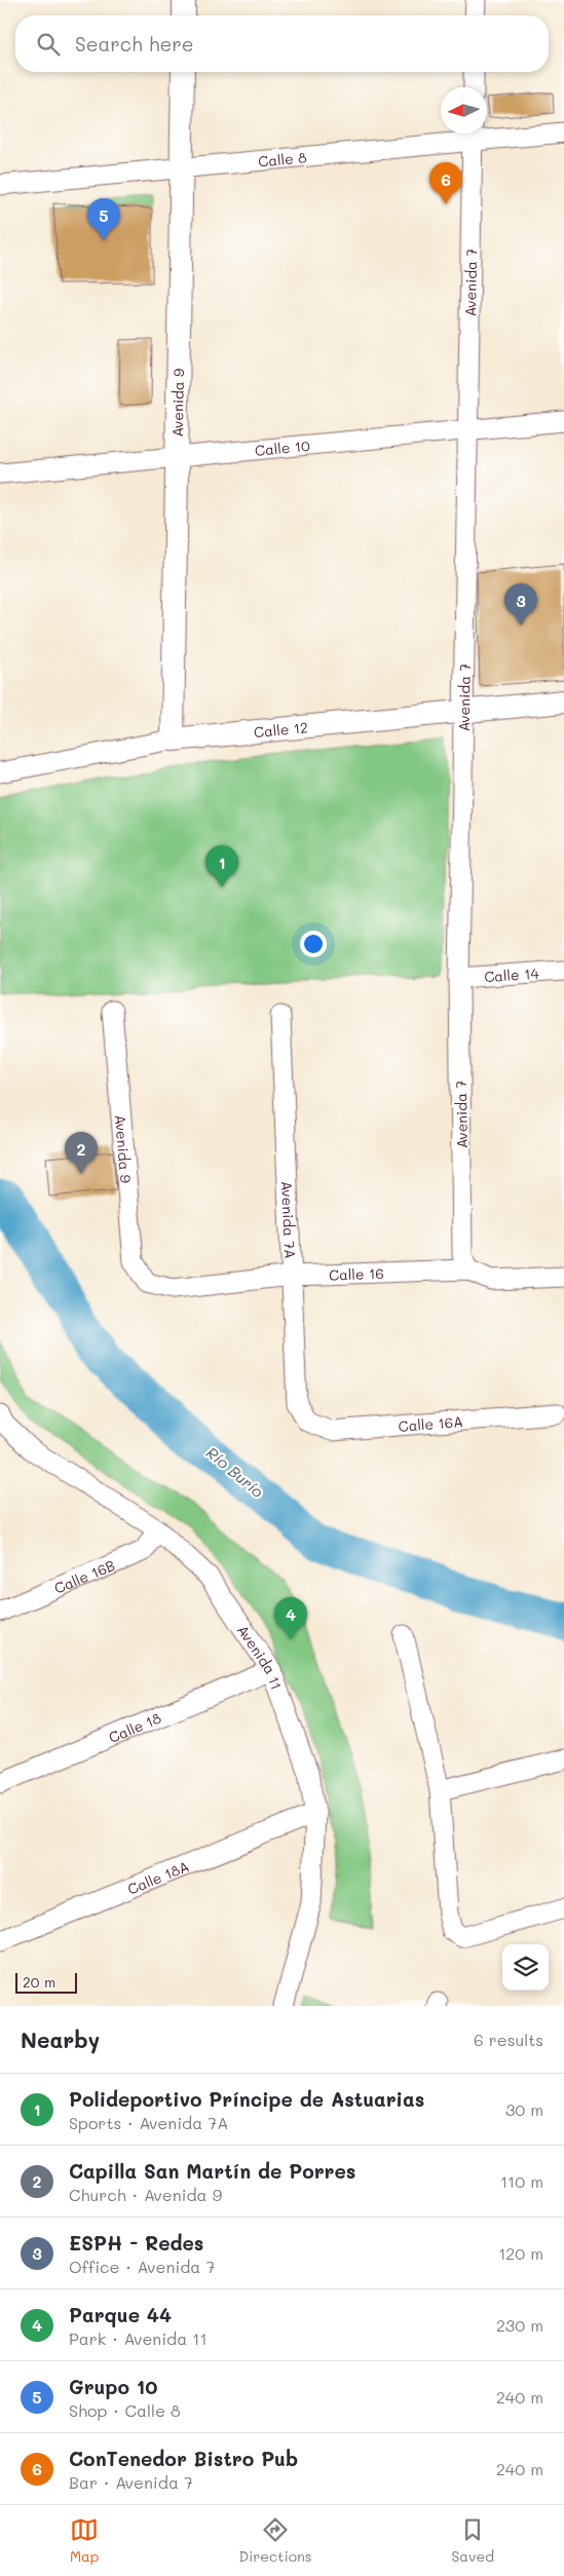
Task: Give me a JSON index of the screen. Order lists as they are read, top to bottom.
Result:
{
  "streets": {
    "street": [
      "Calle 8",
      "Avenida 7",
      "Avenida 9",
      "Calle 10",
      "Calle 12",
      "Calle 14",
      "Avenida 7A",
      "Calle 16",
      "Calle 16A",
      "Calle 16B",
      "Avenida 11",
      "Calle 18",
      "Calle 18A"
    ]
  },
  "crossings": [
    ["Calle 8", "Avenida 7"],
    ["Calle 8", "Avenida 9"],
    ["Avenida 7", "Calle 10"],
    ["Avenida 7", "Calle 12"],
    ["Avenida 7", "Calle 14"],
    ["Avenida 7", "Calle 16"],
    ["Avenida 9", "Calle 10"],
    ["Avenida 9", "Calle 12"],
    ["Avenida 9", "Calle 16"],
    ["Avenida 7A", "Calle 16"],
    ["Avenida 7A", "Calle 16A"],
    ["Calle 16B", "Avenida 11"],
    ["Avenida 11", "Calle 18"],
    ["Avenida 11", "Calle 18A"]
  ],
  "water": ["Río Burío"],
  "scale_bar": "20 m",
  "north": "left",
  "page": {
    "search": "Search here",
    "pins": [
      "6",
      "5",
      "3",
      "1",
      "2",
      "4"
    ],
    "scale": "20 m",
    "heading": ["Nearby", "6 results"],
    "list": [
      {
        "mark": "1",
        "name": "Polideportivo Príncipe de Astuarias",
        "note": "Sports · Avenida 7A",
        "value": "30 m"
      },
      {
        "mark": "2",
        "name": "Capilla San Martín de Porres",
        "note": "Church · Avenida 9",
        "value": "110 m"
      },
      {
        "mark": "3",
        "name": "ESPH - Redes",
        "note": "Office · Avenida 7",
        "value": "120 m"
      },
      {
        "mark": "4",
        "name": "Parque 44",
        "note": "Park · Avenida 11",
        "value": "230 m"
      },
      {
        "mark": "5",
        "name": "Grupo 10",
        "note": "Shop · Calle 8",
        "value": "240 m"
      },
      {
        "mark": "6",
        "name": "ConTenedor Bistro Pub",
        "note": "Bar · Avenida 7",
        "value": "240 m"
      }
    ],
    "nav": ["Map", "Directions", "Saved"]
  }
}
